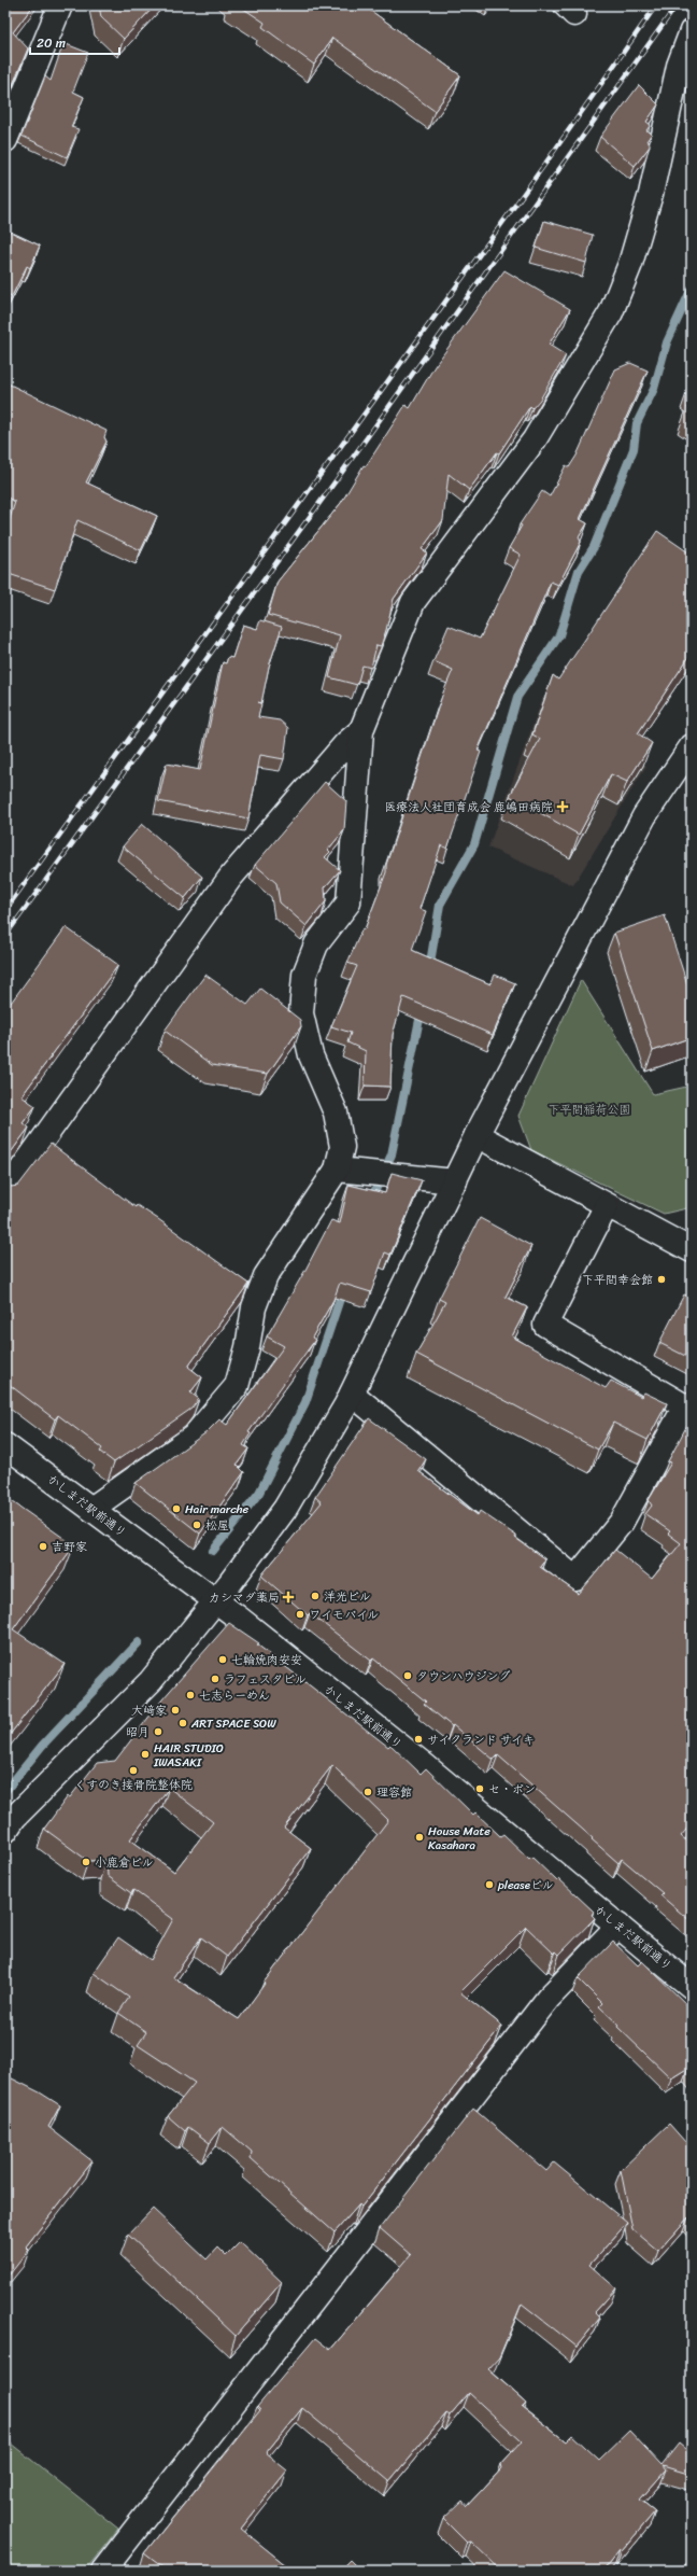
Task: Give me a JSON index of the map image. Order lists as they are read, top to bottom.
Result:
{
  "streets": {
    "street": ["かしまだ駅前通り"]
  },
  "parks": ["下平間稲荷公園"],
  "places": {
    "health": ["医療法人社団育成会 鹿嶋田病院", "カシマダ薬局"],
    "other": [
      "下平間幸会館",
      "Hair marche",
      "松屋",
      "吉野家",
      "洋光ビル",
      "ワイモバイル",
      "七輪焼肉安安",
      "タウンハウジング",
      "ラフェスタビル",
      "七志らーめん",
      "大﨑家",
      "ART SPACE SOW",
      "昭月",
      "サイクランド サイキ",
      "HAIR STUDIO IWASAKI",
      "くすのき接骨院整体院",
      "セ・ボン",
      "理容館",
      "House Mate Kasahara",
      "小鹿倉ビル",
      "pleaseビル"
    ]
  },
  "scale_bar": "20 m"
}
